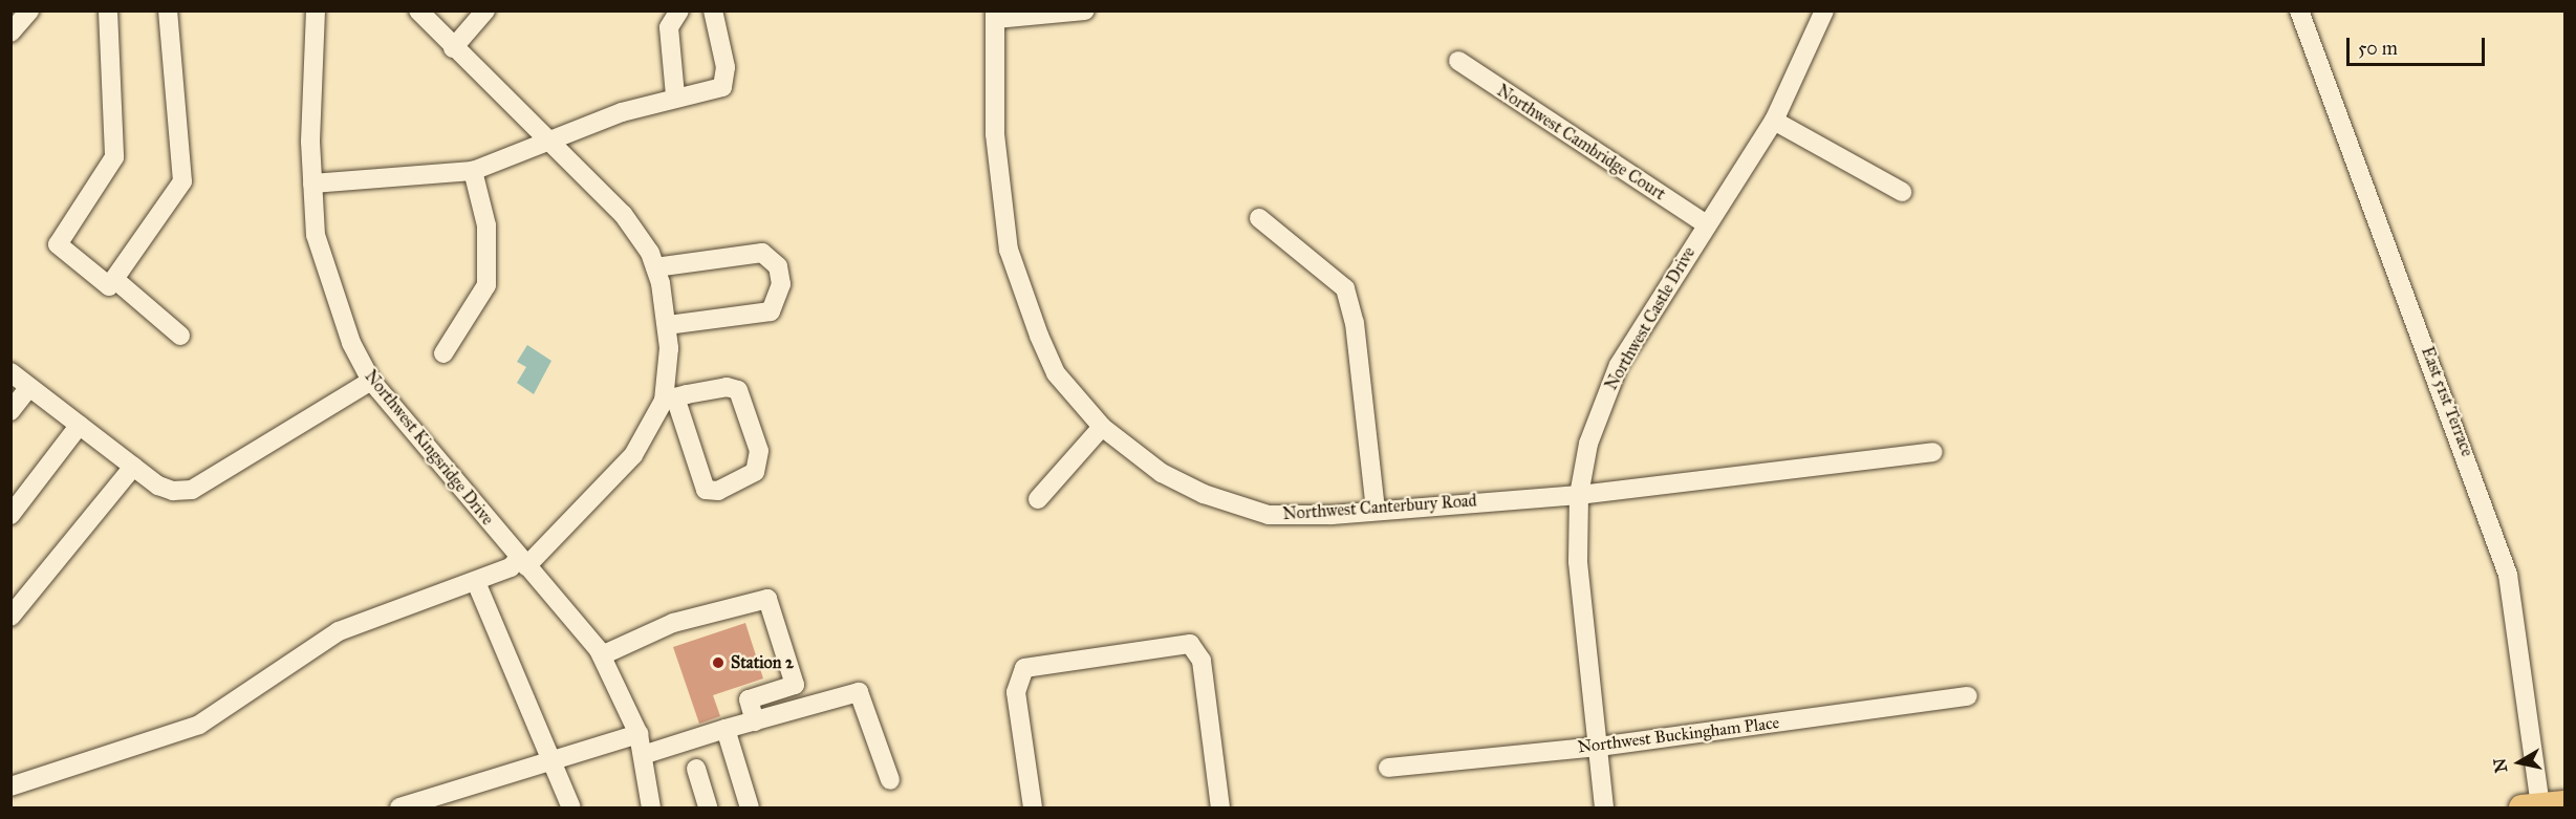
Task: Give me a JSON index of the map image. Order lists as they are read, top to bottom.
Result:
{
  "streets": {
    "street": [
      "Northwest Cambridge Court",
      "Northwest Castle Drive",
      "East 51st Terrace",
      "Northwest Kingsridge Drive",
      "Northwest Canterbury Road",
      "Northwest Buckingham Place"
    ]
  },
  "crossings": [
    ["Northwest Cambridge Court", "Northwest Castle Drive"],
    ["Northwest Castle Drive", "Northwest Canterbury Road"],
    ["Northwest Castle Drive", "Northwest Buckingham Place"]
  ],
  "places": ["Station 2"],
  "scale_bar": "50 m",
  "north": "left"
}
